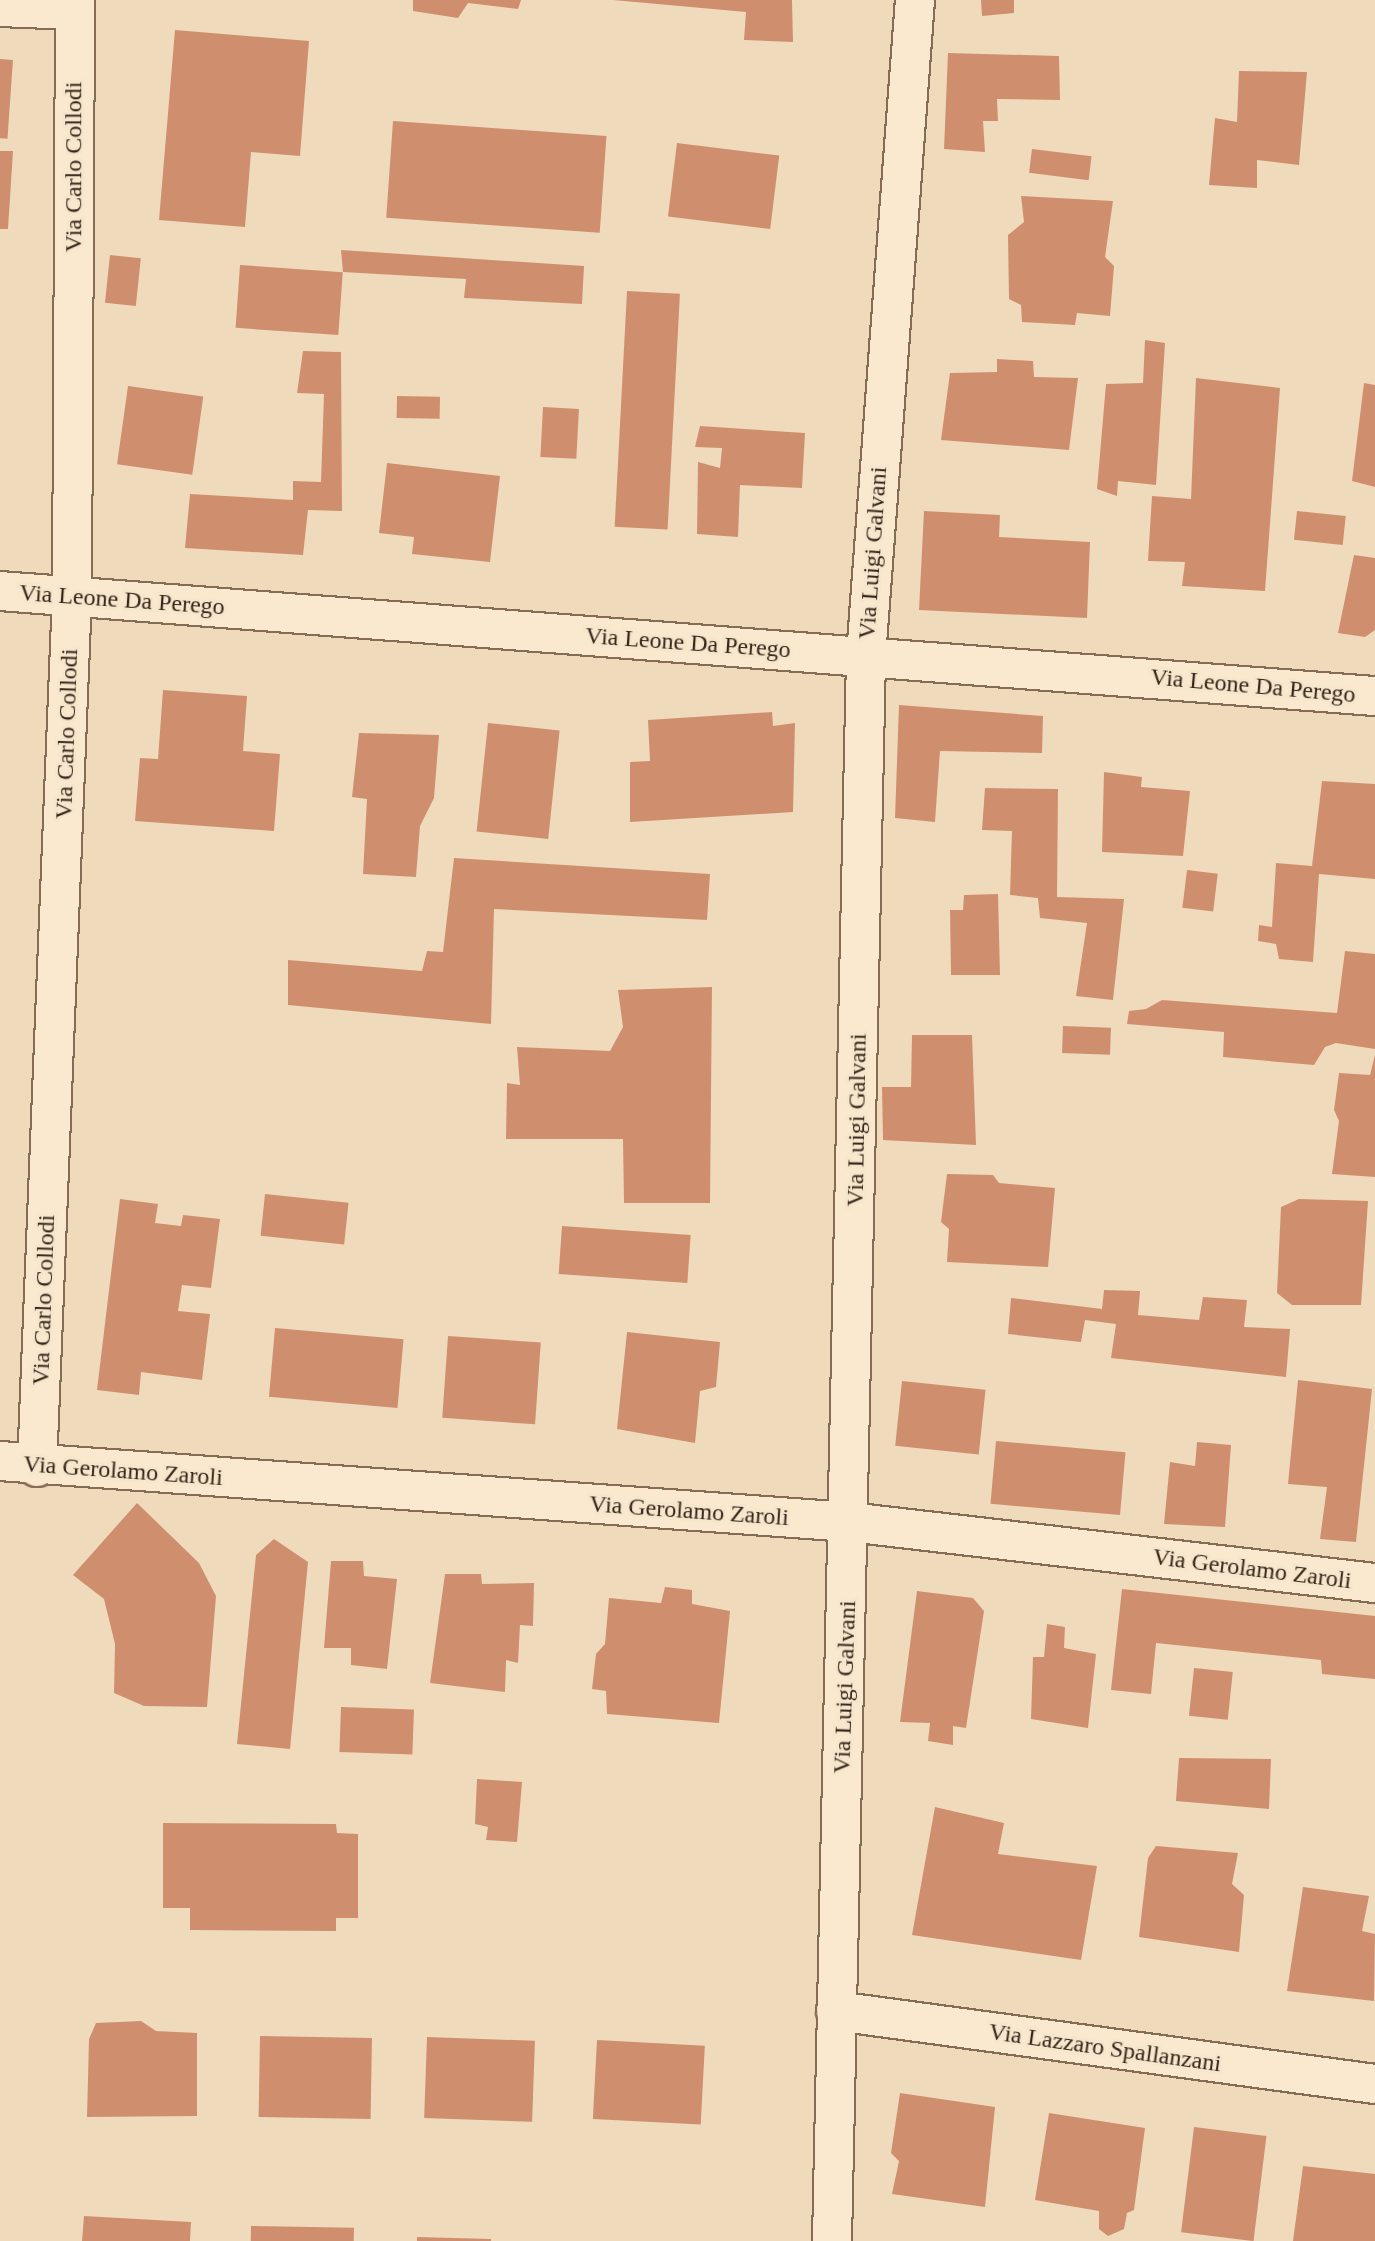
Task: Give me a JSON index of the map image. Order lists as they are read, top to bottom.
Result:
{
  "streets": {
    "street": [
      "Via Carlo Collodi",
      "Via Luigi Galvani",
      "Via Leone Da Perego",
      "Via Gerolamo Zaroli",
      "Via Lazzaro Spallanzani"
    ]
  },
  "crossings": [
    ["Via Carlo Collodi", "Via Leone Da Perego"],
    ["Via Carlo Collodi", "Via Gerolamo Zaroli"],
    ["Via Luigi Galvani", "Via Leone Da Perego"],
    ["Via Luigi Galvani", "Via Gerolamo Zaroli"],
    ["Via Luigi Galvani", "Via Lazzaro Spallanzani"]
  ]
}
